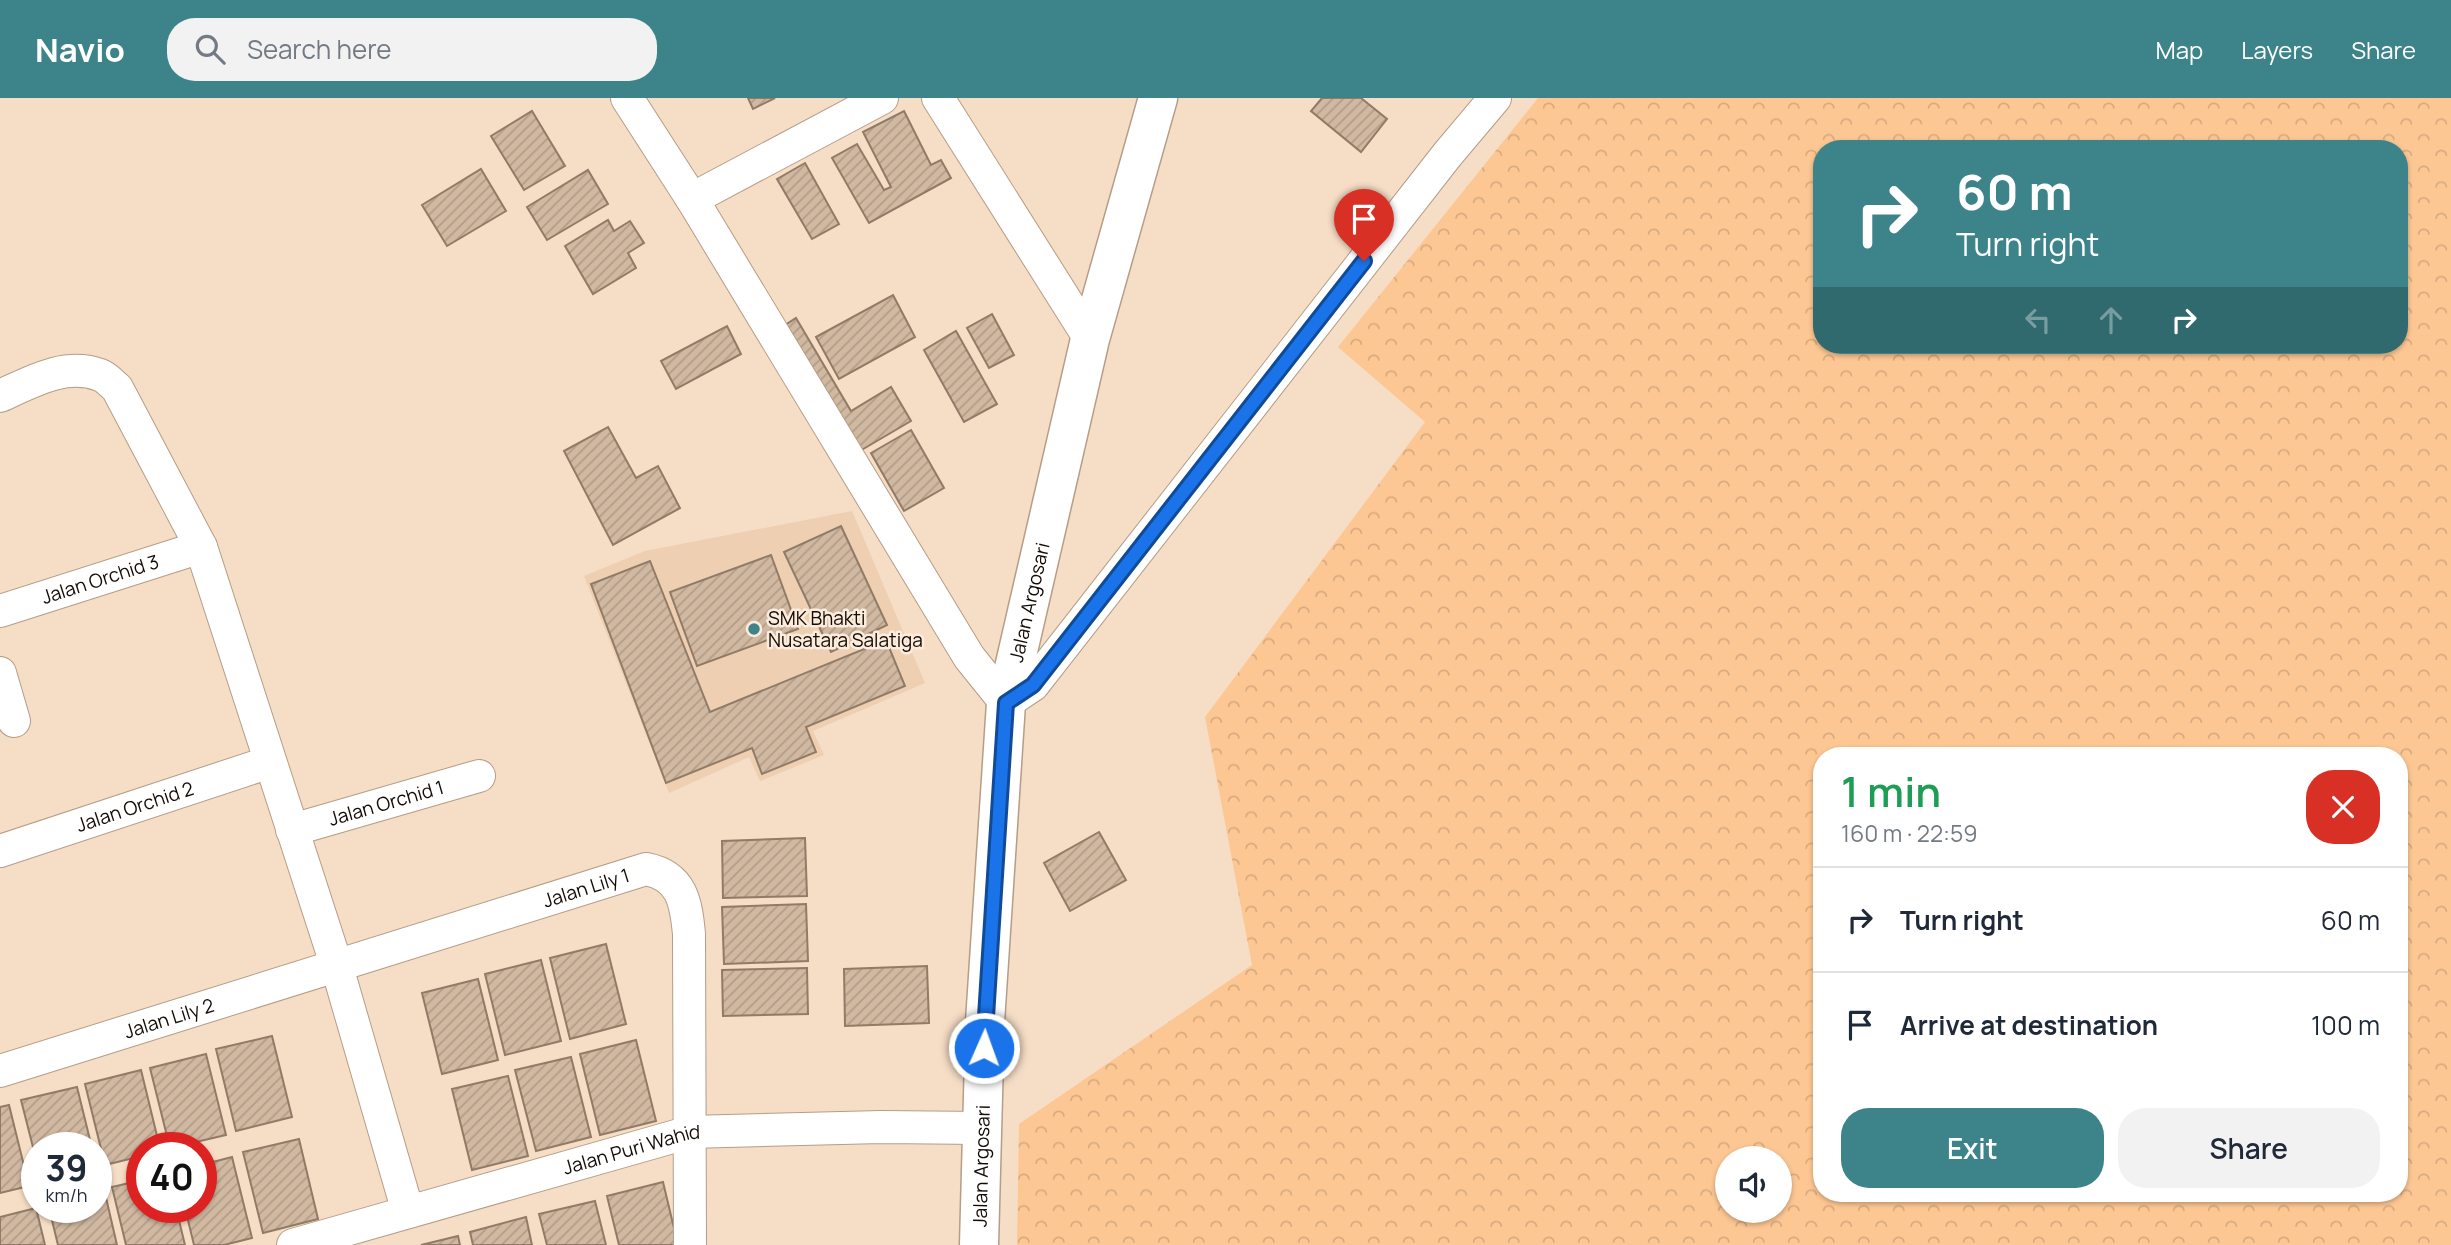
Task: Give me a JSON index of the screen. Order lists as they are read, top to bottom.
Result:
{
  "streets": {
    "street": [
      "Jalan Orchid 3",
      "Jalan Argosari",
      "Jalan Orchid 1",
      "Jalan Orchid 2",
      "Jalan Lily 1",
      "Jalan Lily 2",
      "Jalan Puri Wahid"
    ]
  },
  "crossings": [
    ["Jalan Argosari", "Jalan Puri Wahid"],
    ["Jalan Lily 1", "Jalan Lily 2"],
    ["Jalan Lily 1", "Jalan Puri Wahid"]
  ],
  "places": ["SMK Bhakti Nusatara Salatiga"],
  "page": {
    "header": "Navio",
    "search": "Search here",
    "nav": ["Map", "Layers", "Share"],
    "turn": ["60 m", "Turn right"],
    "heading": ["1 min", "160 m · 22:59"],
    "list": [
      {
        "name": "Turn right",
        "value": "60 m"
      },
      {
        "name": "Arrive at destination",
        "value": "100 m"
      }
    ],
    "buttons": ["Exit", "Share"],
    "speed": "39 km/h",
    "limit": "40"
  }
}
